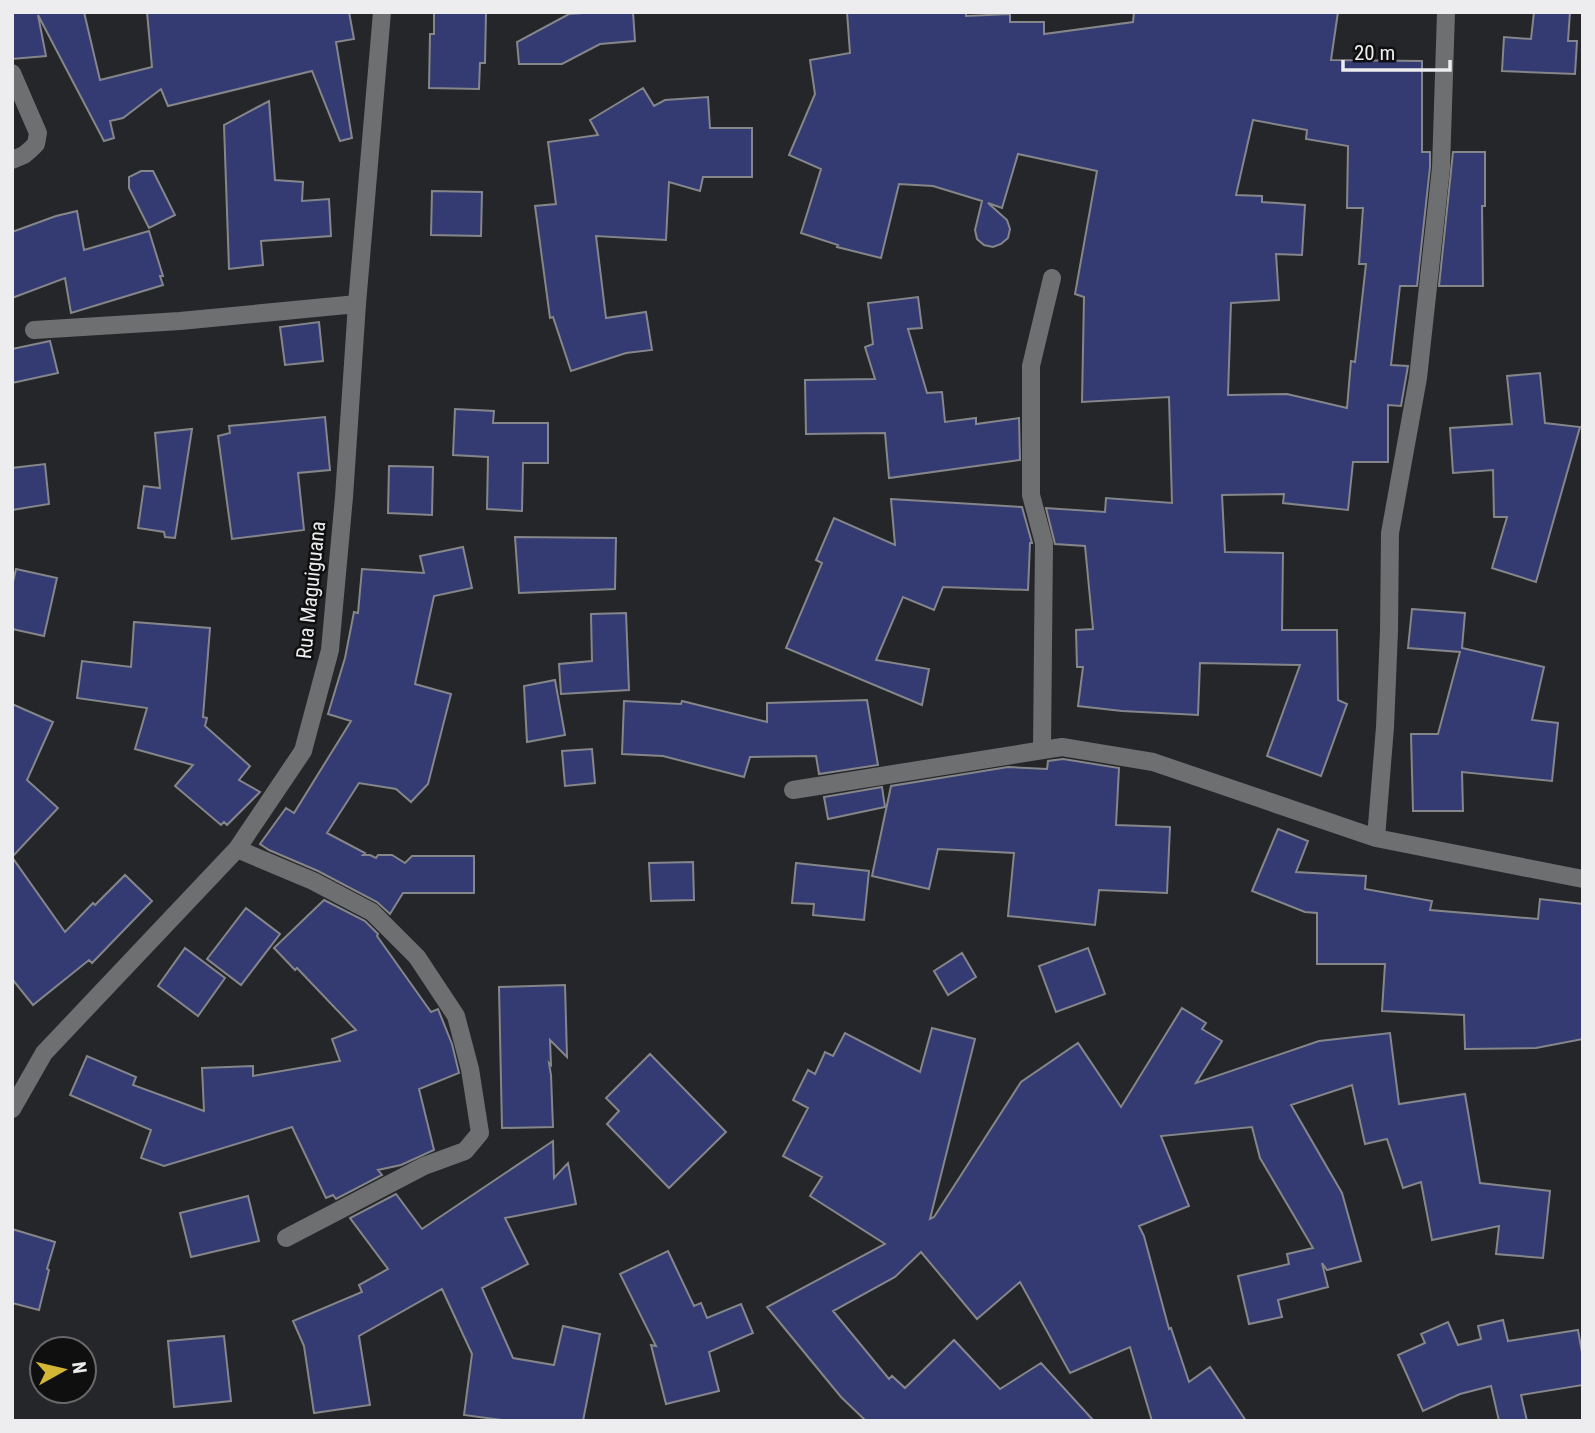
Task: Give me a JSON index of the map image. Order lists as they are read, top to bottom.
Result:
{
  "streets": {
    "street": ["Rua Maguiguana"]
  },
  "scale_bar": "20 m",
  "north": "right"
}
